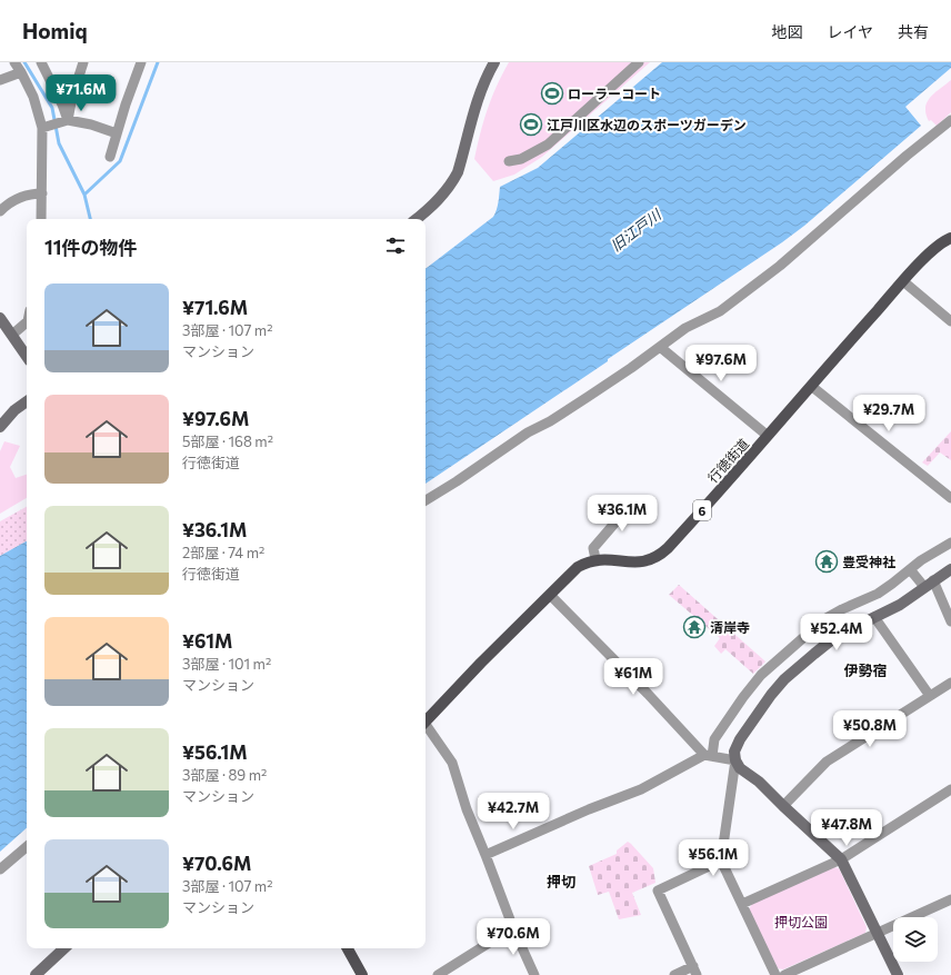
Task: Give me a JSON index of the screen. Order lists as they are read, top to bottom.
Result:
{
  "streets": {
    "main road": ["行徳街道", "6"]
  },
  "districts": ["伊勢宿", "押切"],
  "water": ["旧江戸川"],
  "parks": ["押切公園"],
  "places": {
    "sports": ["ローラーコート", "江戸川区水辺のスポーツガーデン"],
    "temple": ["豊受神社", "清岸寺"]
  },
  "page": {
    "header": "Homiq",
    "nav": ["地図", "レイヤ", "共有"],
    "price": [
      "¥71.6M",
      "¥97.6M",
      "¥29.7M",
      "¥36.1M",
      "¥52.4M",
      "¥61M",
      "¥50.8M",
      "¥42.7M",
      "¥47.8M",
      "¥56.1M",
      "¥70.6M"
    ],
    "heading": "11件の物件",
    "list": [
      {
        "name": "¥71.6M",
        "note": "3部屋 · 107 m² · マンション"
      },
      {
        "name": "¥97.6M",
        "note": "5部屋 · 168 m² · 行徳街道"
      },
      {
        "name": "¥36.1M",
        "note": "2部屋 · 74 m² · 行徳街道"
      },
      {
        "name": "¥61M",
        "note": "3部屋 · 101 m² · マンション"
      },
      {
        "name": "¥56.1M",
        "note": "3部屋 · 89 m² · マンション"
      },
      {
        "name": "¥70.6M",
        "note": "3部屋 · 107 m² · マンション"
      }
    ]
  }
}
